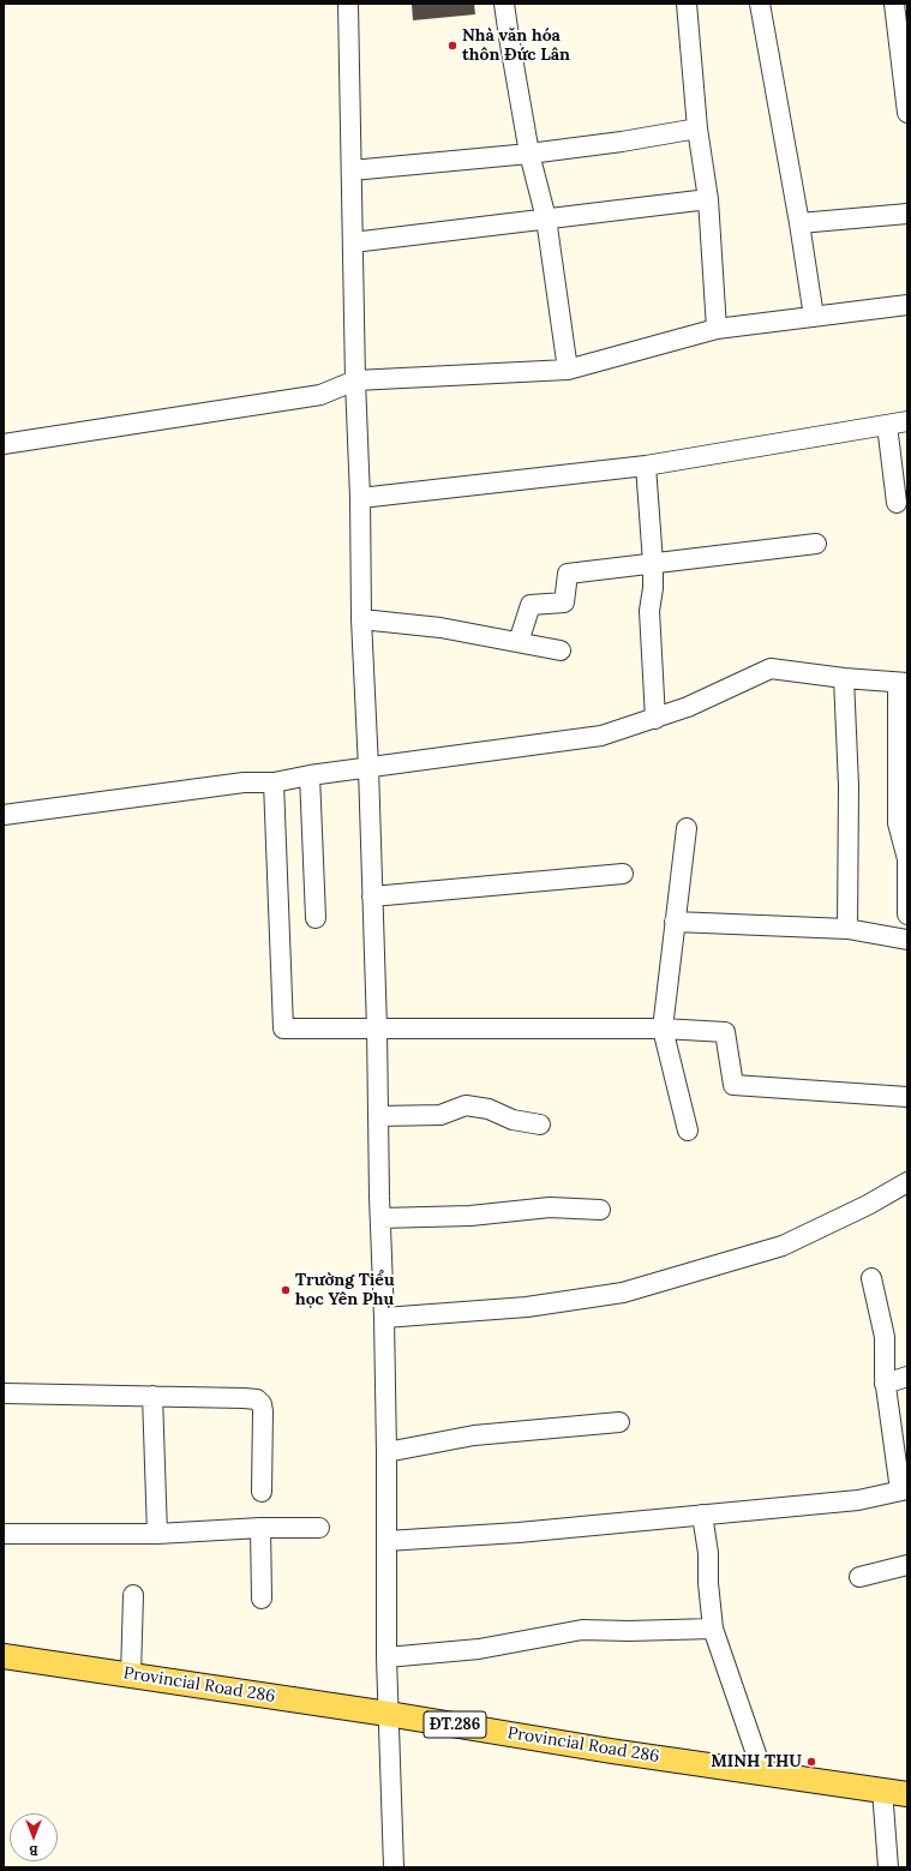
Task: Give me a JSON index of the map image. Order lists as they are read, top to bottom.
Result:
{
  "streets": {
    "main road": ["Provincial Road 286", "ĐT.286"]
  },
  "places": ["Nhà văn hóa thôn Đức Lân", "Trường Tiểu học Yên Phụ", "MINH THU"],
  "north": "bottom"
}
